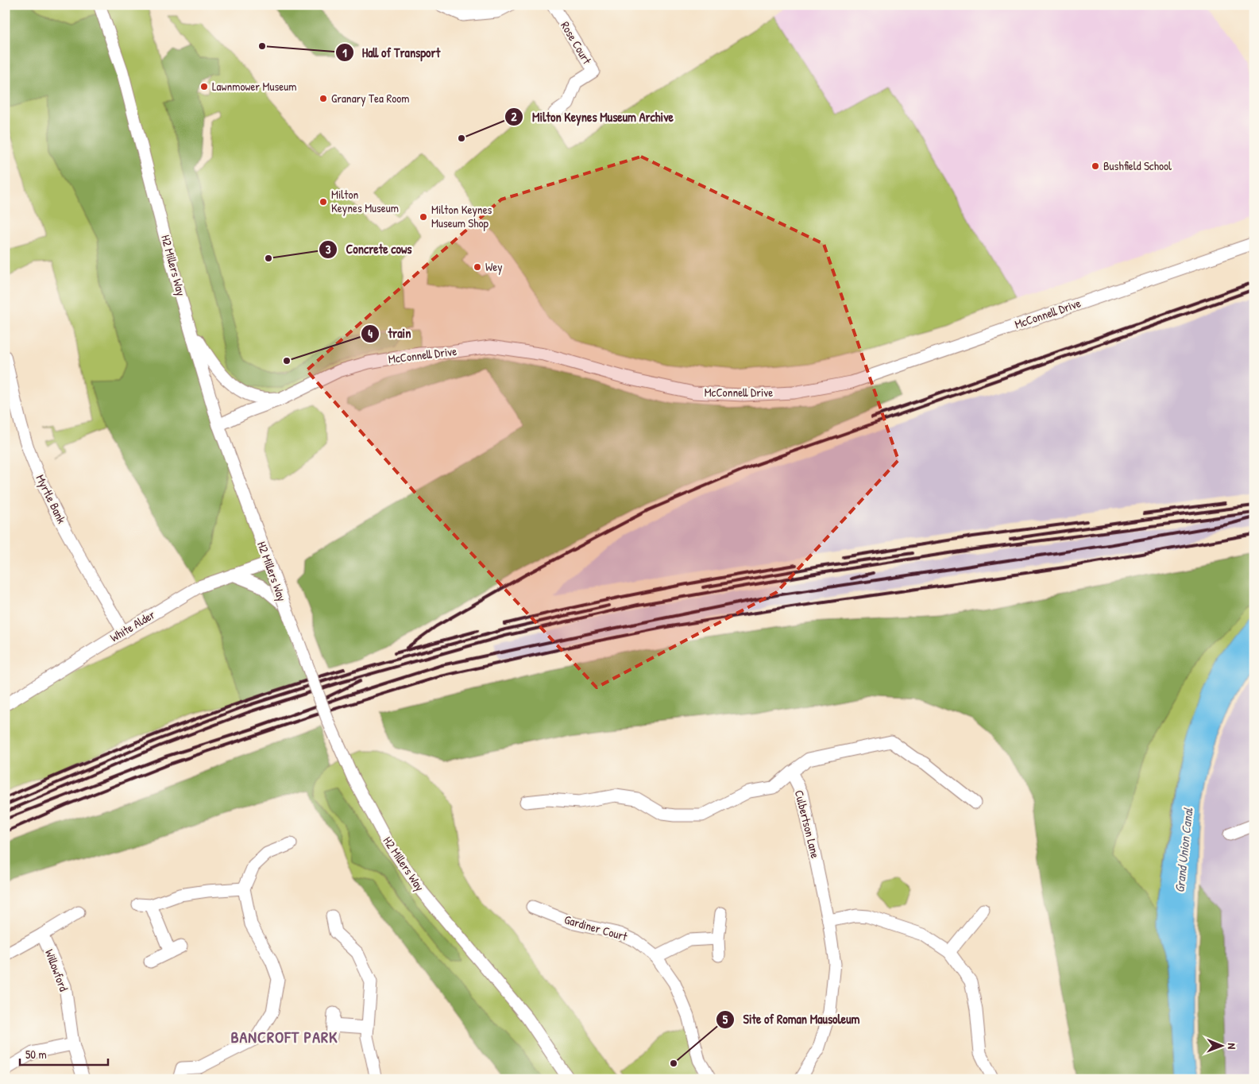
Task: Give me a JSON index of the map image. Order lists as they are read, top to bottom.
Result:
{
  "streets": {
    "street": [
      "Rose Court",
      "H2 Millers Way",
      "McConnell Drive",
      "Myrtle Bank",
      "White Alder",
      "Culbertson Lane",
      "Gardiner Court",
      "Willowford"
    ]
  },
  "crossings": [
    ["H2 Millers Way", "McConnell Drive"],
    ["H2 Millers Way", "White Alder"],
    ["Myrtle Bank", "White Alder"]
  ],
  "districts": ["BANCROFT PARK"],
  "water": ["Grand Union Canal"],
  "places": [
    "Hall of Transport",
    "Lawnmower Museum",
    "Granary Tea Room",
    "Milton Keynes Museum Archive",
    "Bushfield School",
    "Milton Keynes Museum",
    "Milton Keynes Museum Shop",
    "Concrete cows",
    "Wey",
    "train",
    "Site of Roman Mausoleum"
  ],
  "scale_bar": "50 m",
  "north": "right"
}
